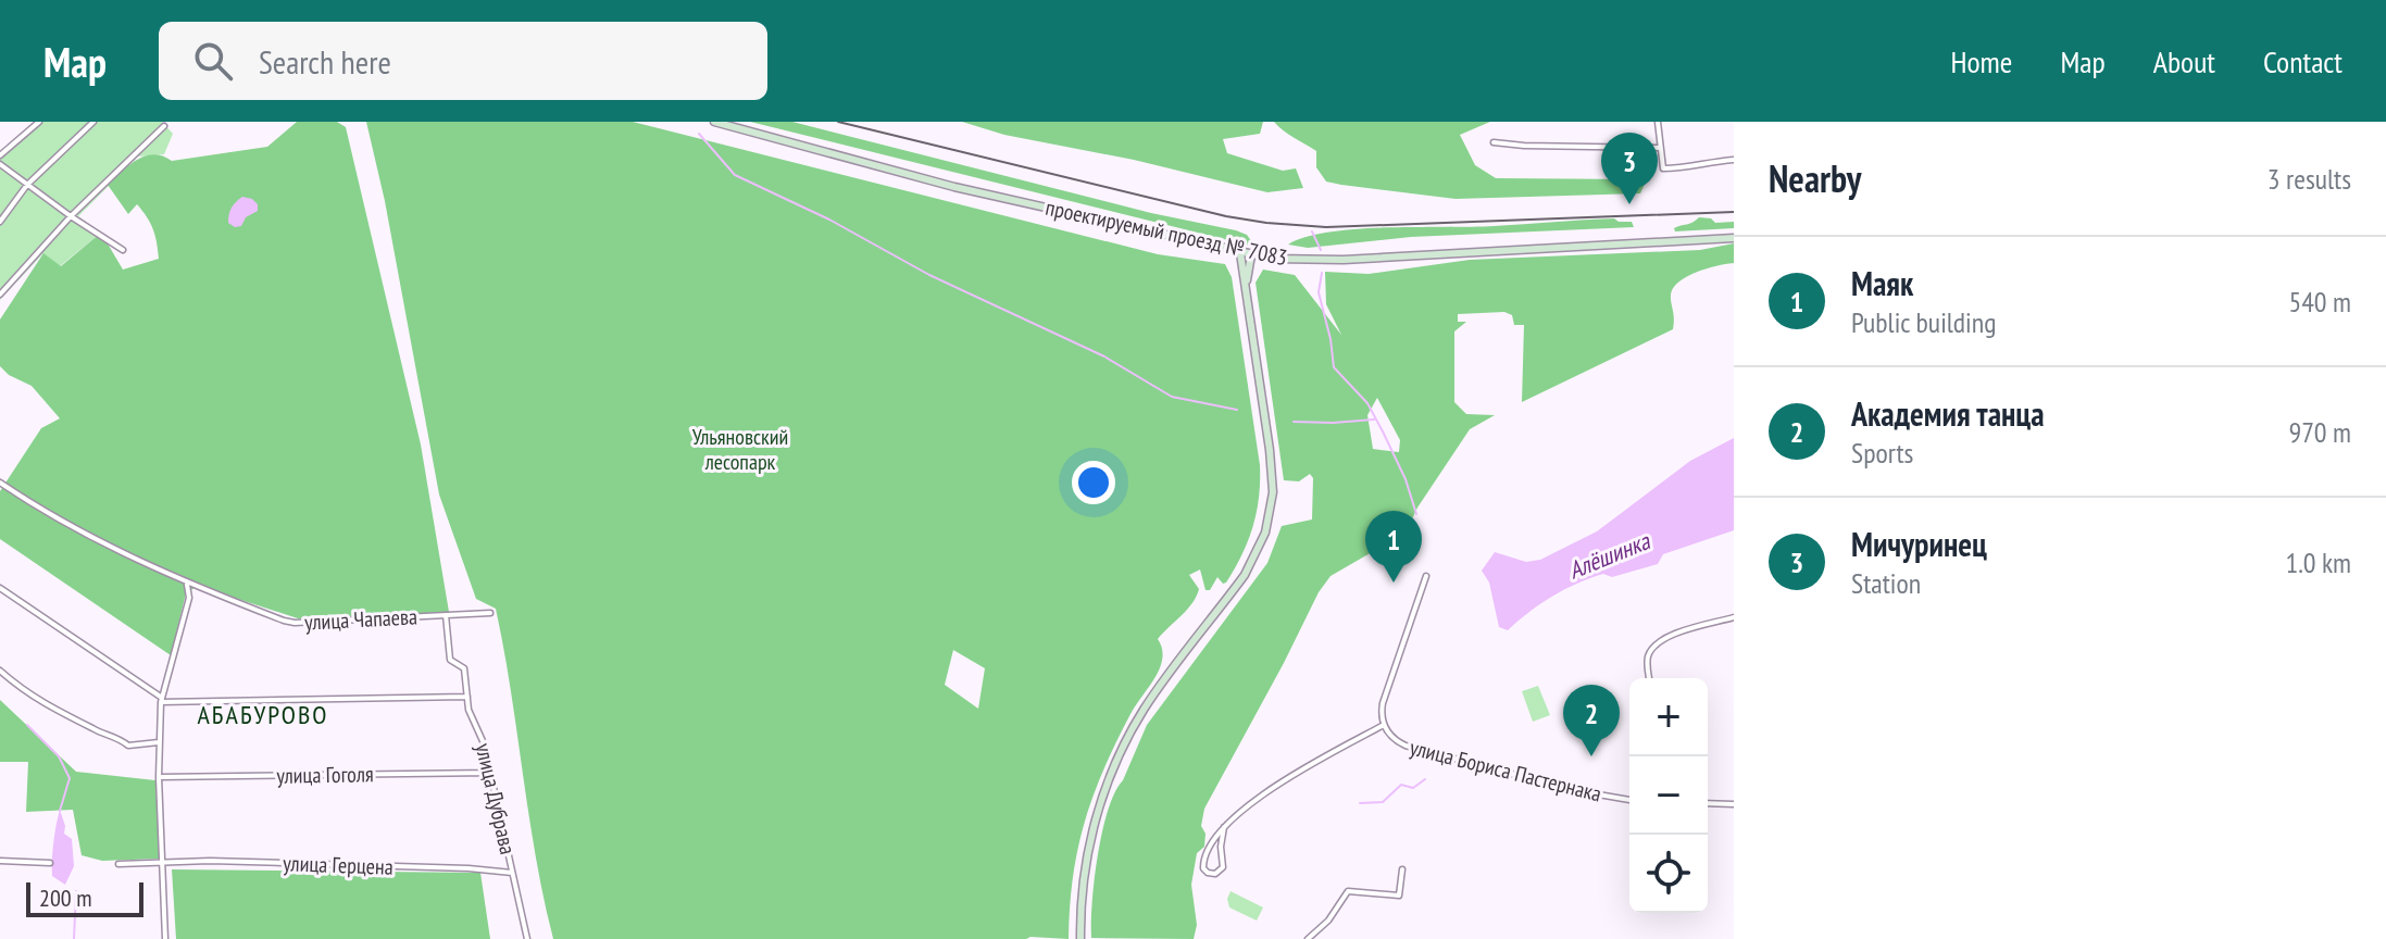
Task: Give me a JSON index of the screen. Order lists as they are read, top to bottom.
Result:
{
  "streets": {
    "main road": ["проектируемый проезд № 7083"],
    "street": [
      "улица Чапаева",
      "улица Бориса Пастернака",
      "улица Гоголя",
      "улица Дубрава",
      "улица Герцена"
    ]
  },
  "crossings": [
    ["улица Чапаева", "улица Дубрава"],
    ["улица Гоголя", "улица Дубрава"],
    ["улица Дубрава", "улица Герцена"]
  ],
  "districts": ["АБАБУРОВО"],
  "water": ["Алёшинка"],
  "parks": ["Ульяновский лесопарк"],
  "scale_bar": "200 m",
  "page": {
    "header": "Map",
    "search": "Search here",
    "nav": [
      "Home",
      "Map",
      "About",
      "Contact"
    ],
    "heading": ["Nearby", "3 results"],
    "pins": ["3", "1", "2"],
    "list": [
      {
        "mark": "1",
        "name": "Маяк",
        "note": "Public building",
        "value": "540 m"
      },
      {
        "mark": "2",
        "name": "Академия танца",
        "note": "Sports",
        "value": "970 m"
      },
      {
        "mark": "3",
        "name": "Мичуринец",
        "note": "Station",
        "value": "1.0 km"
      }
    ],
    "map_buttons": ["+", "−"],
    "scale": "200 m"
  }
}
